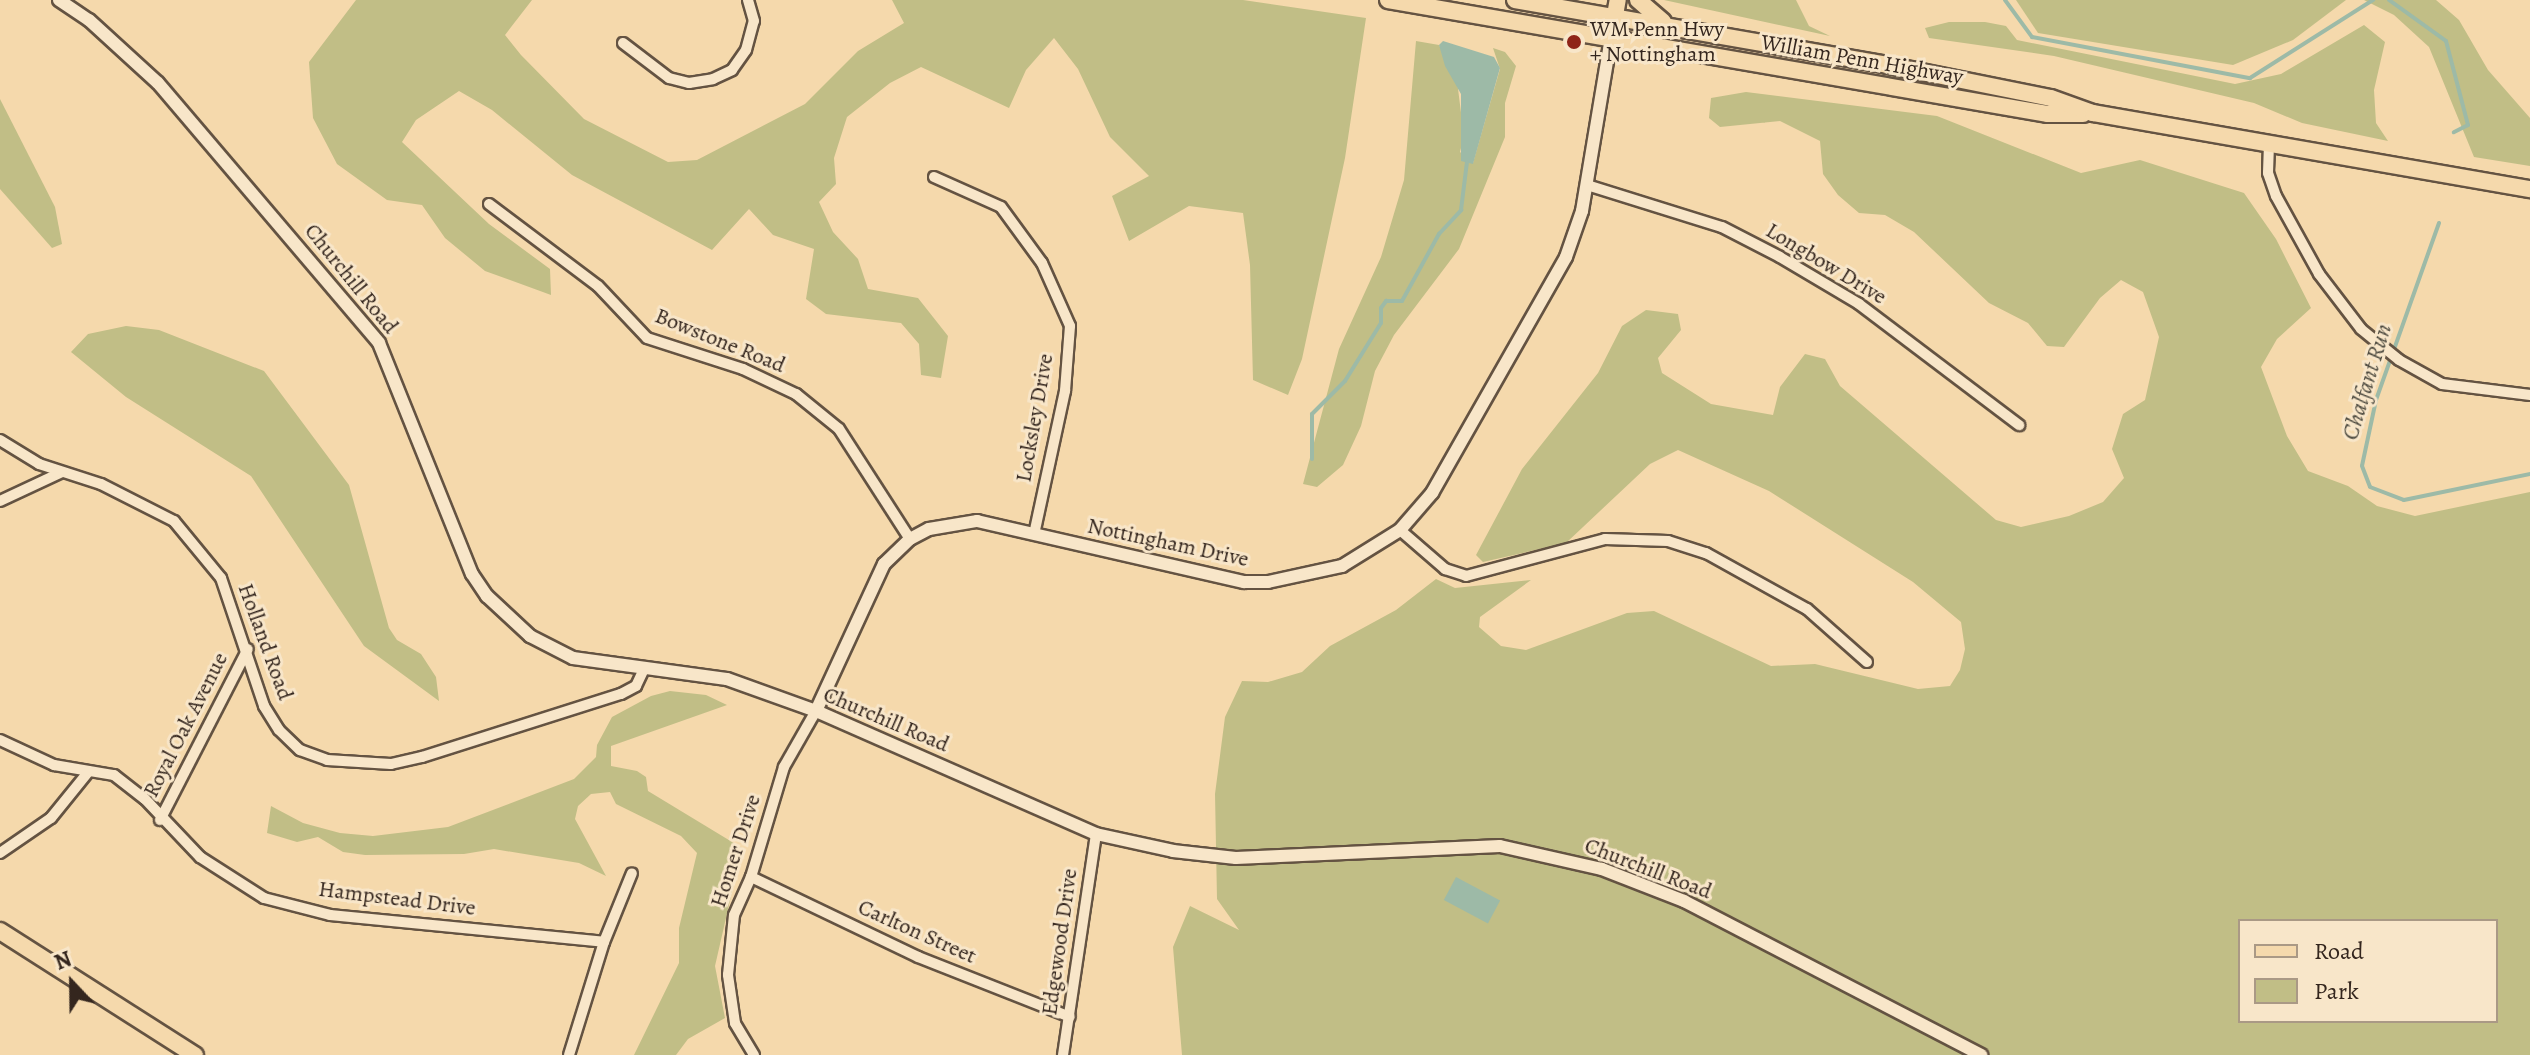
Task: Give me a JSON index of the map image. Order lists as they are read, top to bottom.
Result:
{
  "streets": {
    "main road": ["William Penn Highway"],
    "street": [
      "Longbow Drive",
      "Churchill Road",
      "Bowstone Road",
      "Locksley Drive",
      "Nottingham Drive",
      "Holland Road",
      "Royal Oak Avenue",
      "Homer Drive",
      "Hampstead Drive",
      "Carlton Street",
      "Edgewood Drive"
    ]
  },
  "crossings": [
    ["William Penn Highway", "Nottingham Drive"],
    ["Longbow Drive", "Nottingham Drive"],
    ["Churchill Road", "Nottingham Drive"],
    ["Churchill Road", "Holland Road"],
    ["Churchill Road", "Homer Drive"],
    ["Churchill Road", "Edgewood Drive"],
    ["Bowstone Road", "Nottingham Drive"],
    ["Locksley Drive", "Nottingham Drive"],
    ["Nottingham Drive", "Homer Drive"],
    ["Holland Road", "Royal Oak Avenue"],
    ["Royal Oak Avenue", "Hampstead Drive"],
    ["Homer Drive", "Carlton Street"],
    ["Carlton Street", "Edgewood Drive"]
  ],
  "water": ["Chalfant Run"],
  "places": ["WM Penn Hwy + Nottingham"],
  "legend": ["Road", "Park"],
  "north": "top"
}
